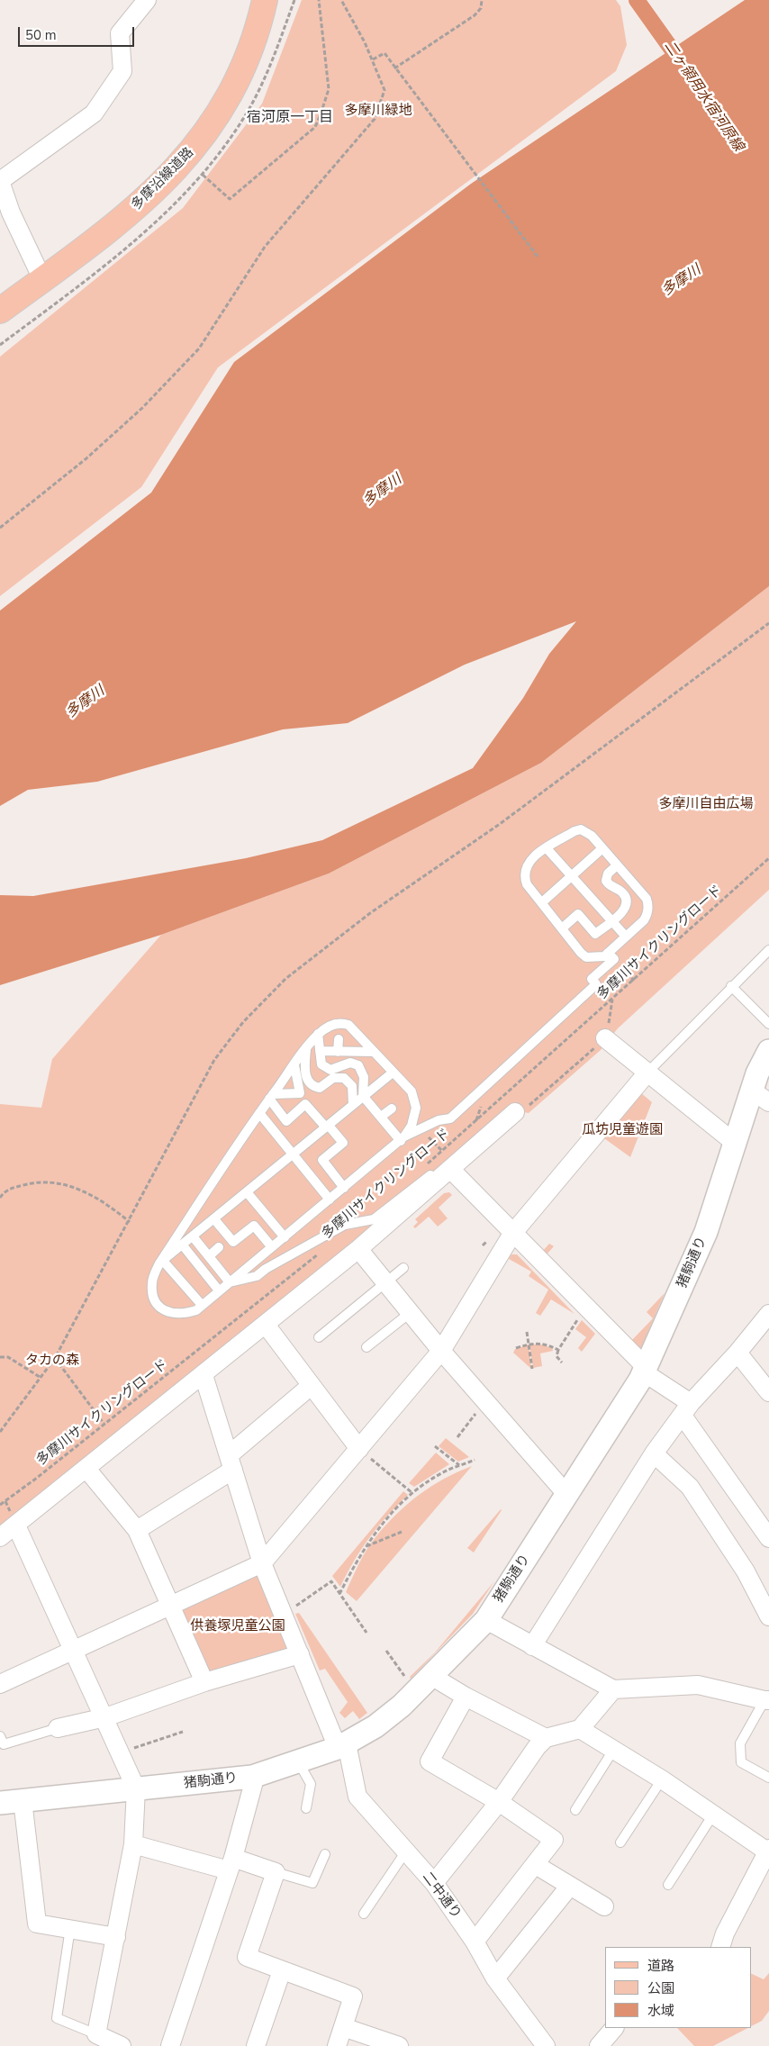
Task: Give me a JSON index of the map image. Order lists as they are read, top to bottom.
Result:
{
  "streets": {
    "main road": ["多摩沿線道路"],
    "street": ["猪駒通り", "二中通り"],
    "path": ["多摩川サイクリングロード"]
  },
  "crossings": [
    ["猪駒通り", "二中通り"]
  ],
  "districts": ["宿河原一丁目"],
  "water": ["二ヶ領用水宿河原線", "多摩川"],
  "parks": [
    "多摩川緑地",
    "多摩川自由広場",
    "瓜坊児童遊園",
    "タカの森",
    "供養塚児童公園"
  ],
  "legend": ["道路", "公園", "水域"],
  "scale_bar": "50 m"
}
